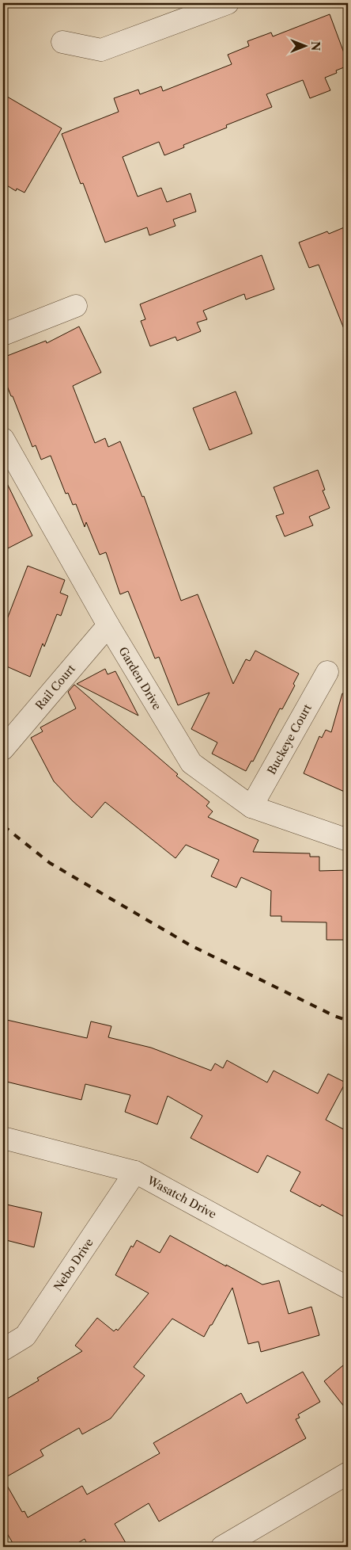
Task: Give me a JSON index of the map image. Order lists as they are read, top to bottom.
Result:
{
  "streets": {
    "street": [
      "Garden Drive",
      "Rail Court",
      "Buckeye Court",
      "Wasatch Drive",
      "Nebo Drive"
    ]
  },
  "crossings": [
    ["Garden Drive", "Rail Court"],
    ["Garden Drive", "Buckeye Court"],
    ["Wasatch Drive", "Nebo Drive"]
  ],
  "north": "right"
}
